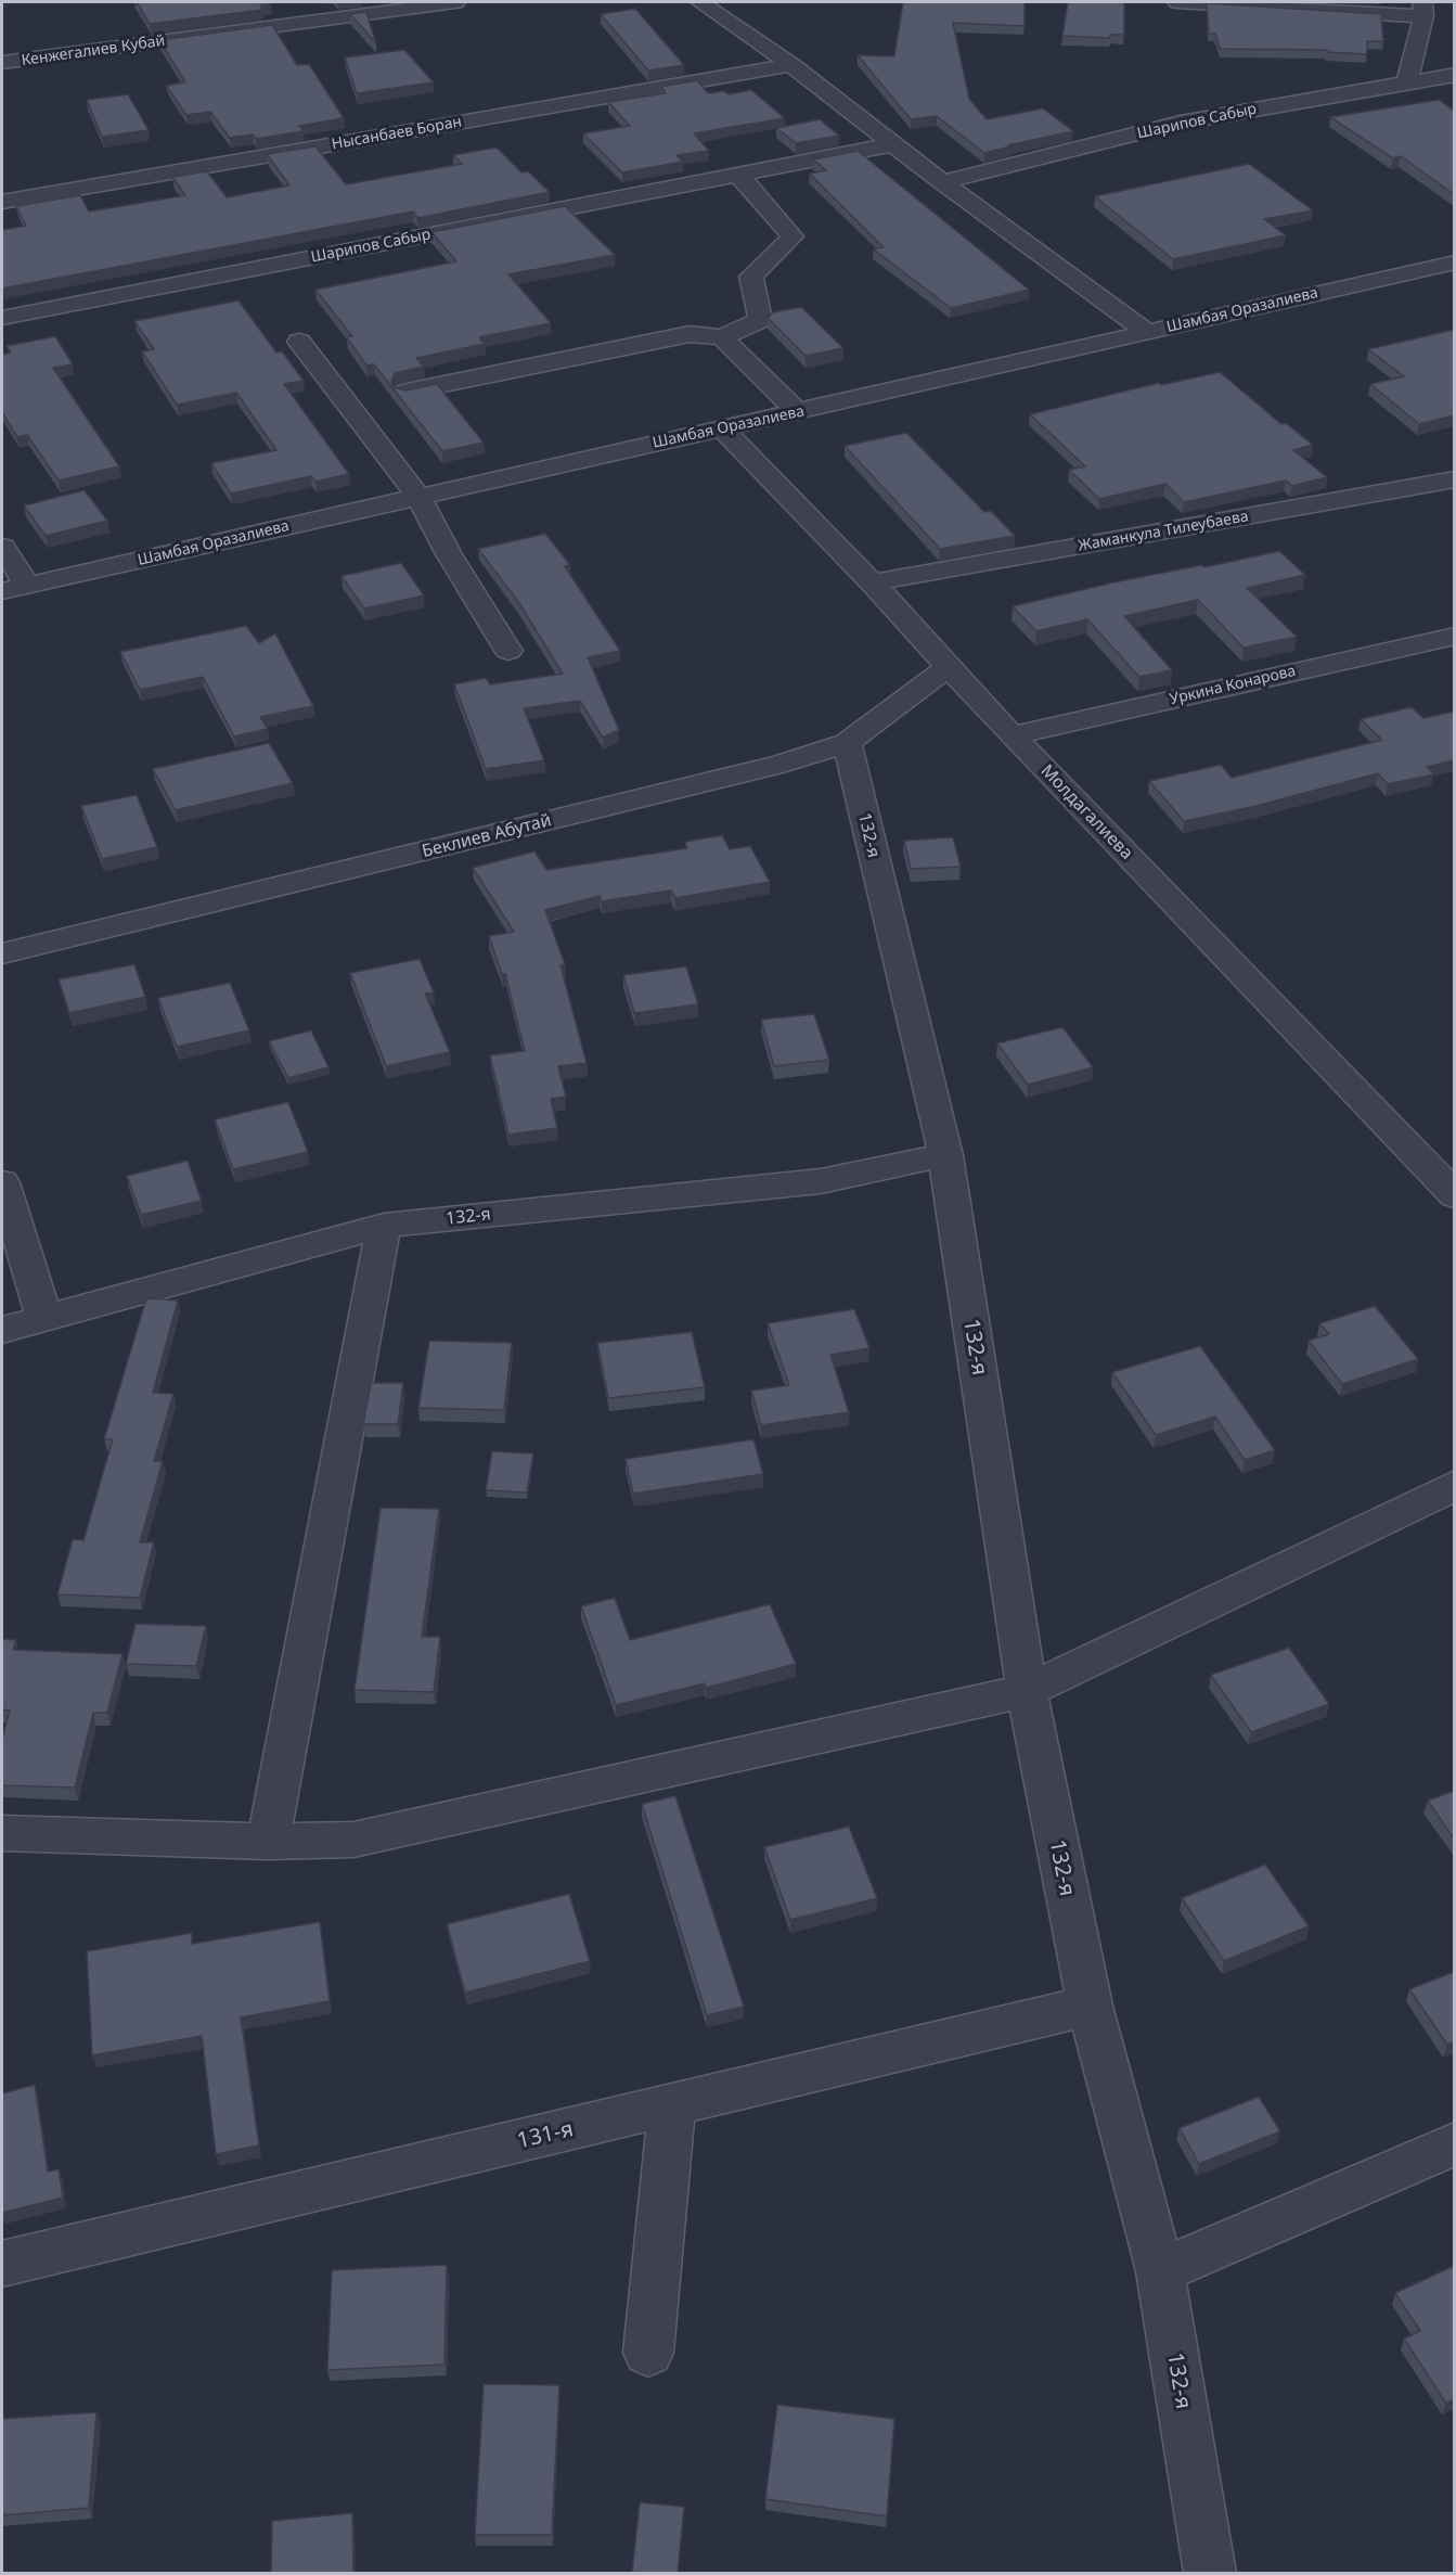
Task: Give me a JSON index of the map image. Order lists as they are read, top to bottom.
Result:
{
  "streets": {
    "street": [
      "Кенжегалиев Кубай",
      "Шарипов Сабыр",
      "Нысанбаев Боран",
      "Шамбая Оразалиева",
      "Жаманкула Тилеубаева",
      "Уркина Конарова",
      "Молдагалиева",
      "132-я",
      "Беклиев Абутай",
      "131-я"
    ]
  },
  "crossings": [
    ["Шамбая Оразалиева", "Молдагалиева"],
    ["Жаманкула Тилеубаева", "Молдагалиева"],
    ["Уркина Конарова", "Молдагалиева"],
    ["Молдагалиева", "Беклиев Абутай"],
    ["132-я", "Беклиев Абутай"],
    ["132-я", "131-я"]
  ]
}
